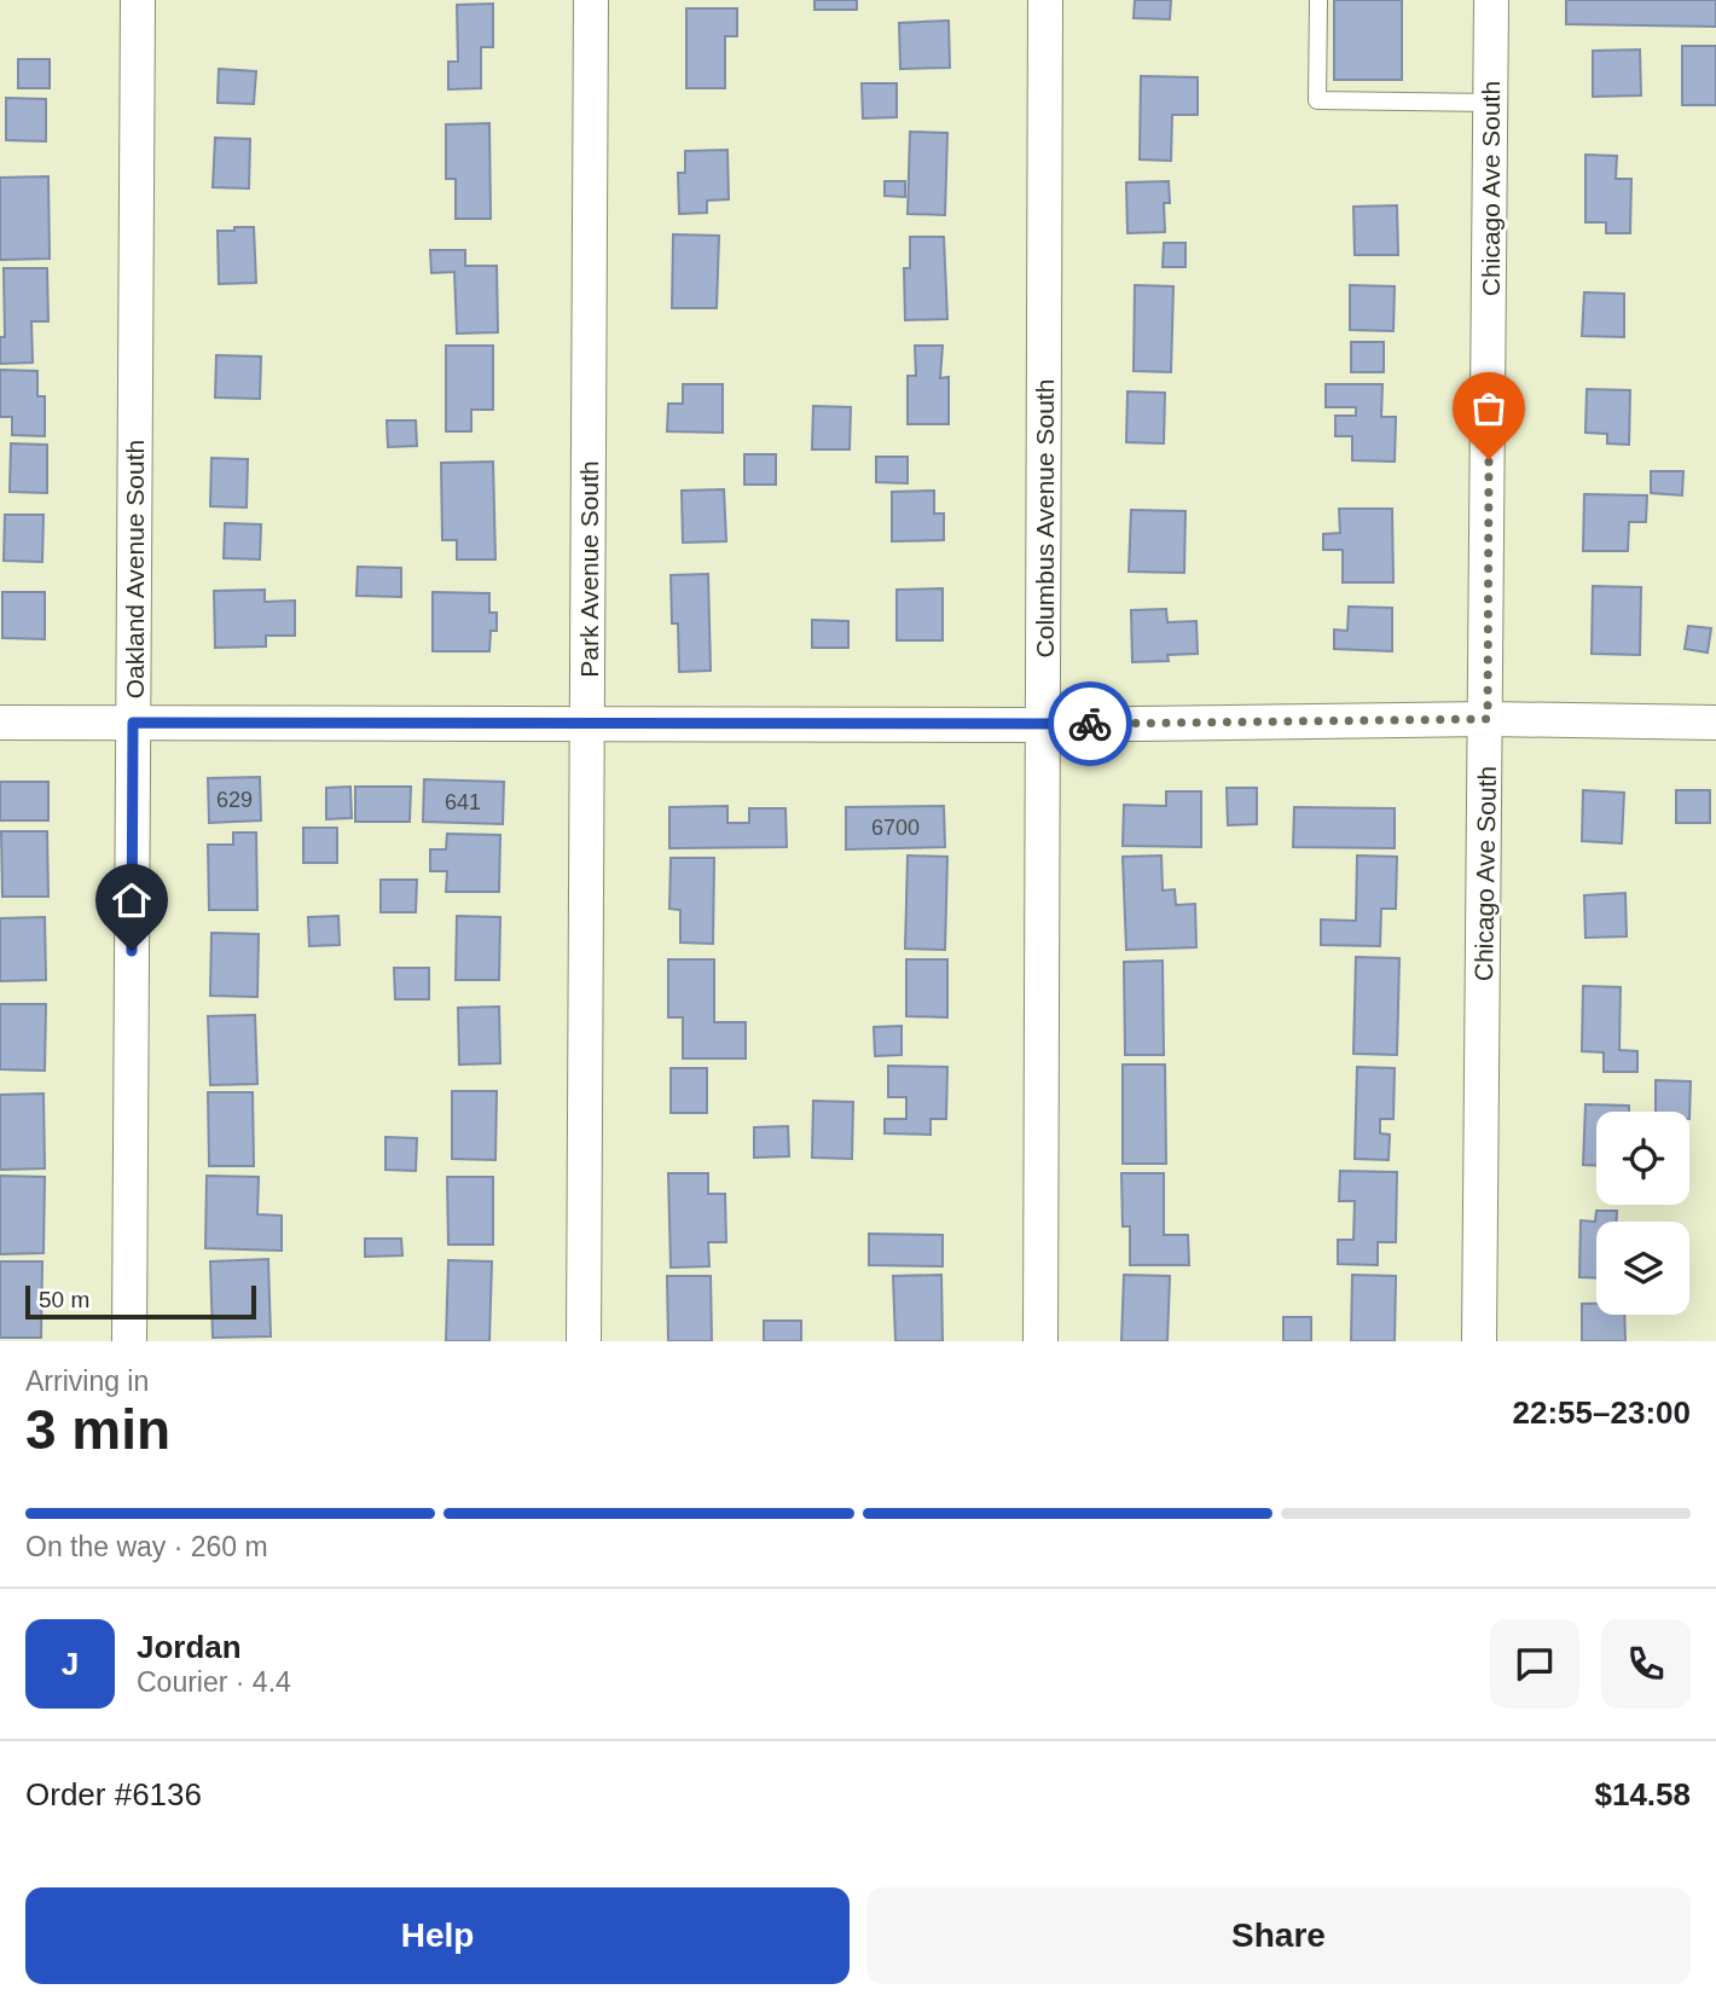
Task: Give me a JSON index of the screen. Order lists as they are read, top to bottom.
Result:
{
  "streets": {
    "street": [
      "Chicago Ave South",
      "Columbus Avenue South",
      "Oakland Avenue South",
      "Park Avenue South"
    ]
  },
  "house_numbers": ["629", "641", "6700"],
  "scale_bar": "50 m",
  "page": {
    "scale": "50 m",
    "heading": ["3 min", "Arriving in", "22:55–23:00"],
    "panel": [
      "Jordan",
      "Courier · 4.4",
      "Order #6136",
      "$14.58"
    ],
    "bar": "On the way · 260 m",
    "round": "J",
    "buttons": ["Help", "Share"]
  }
}
